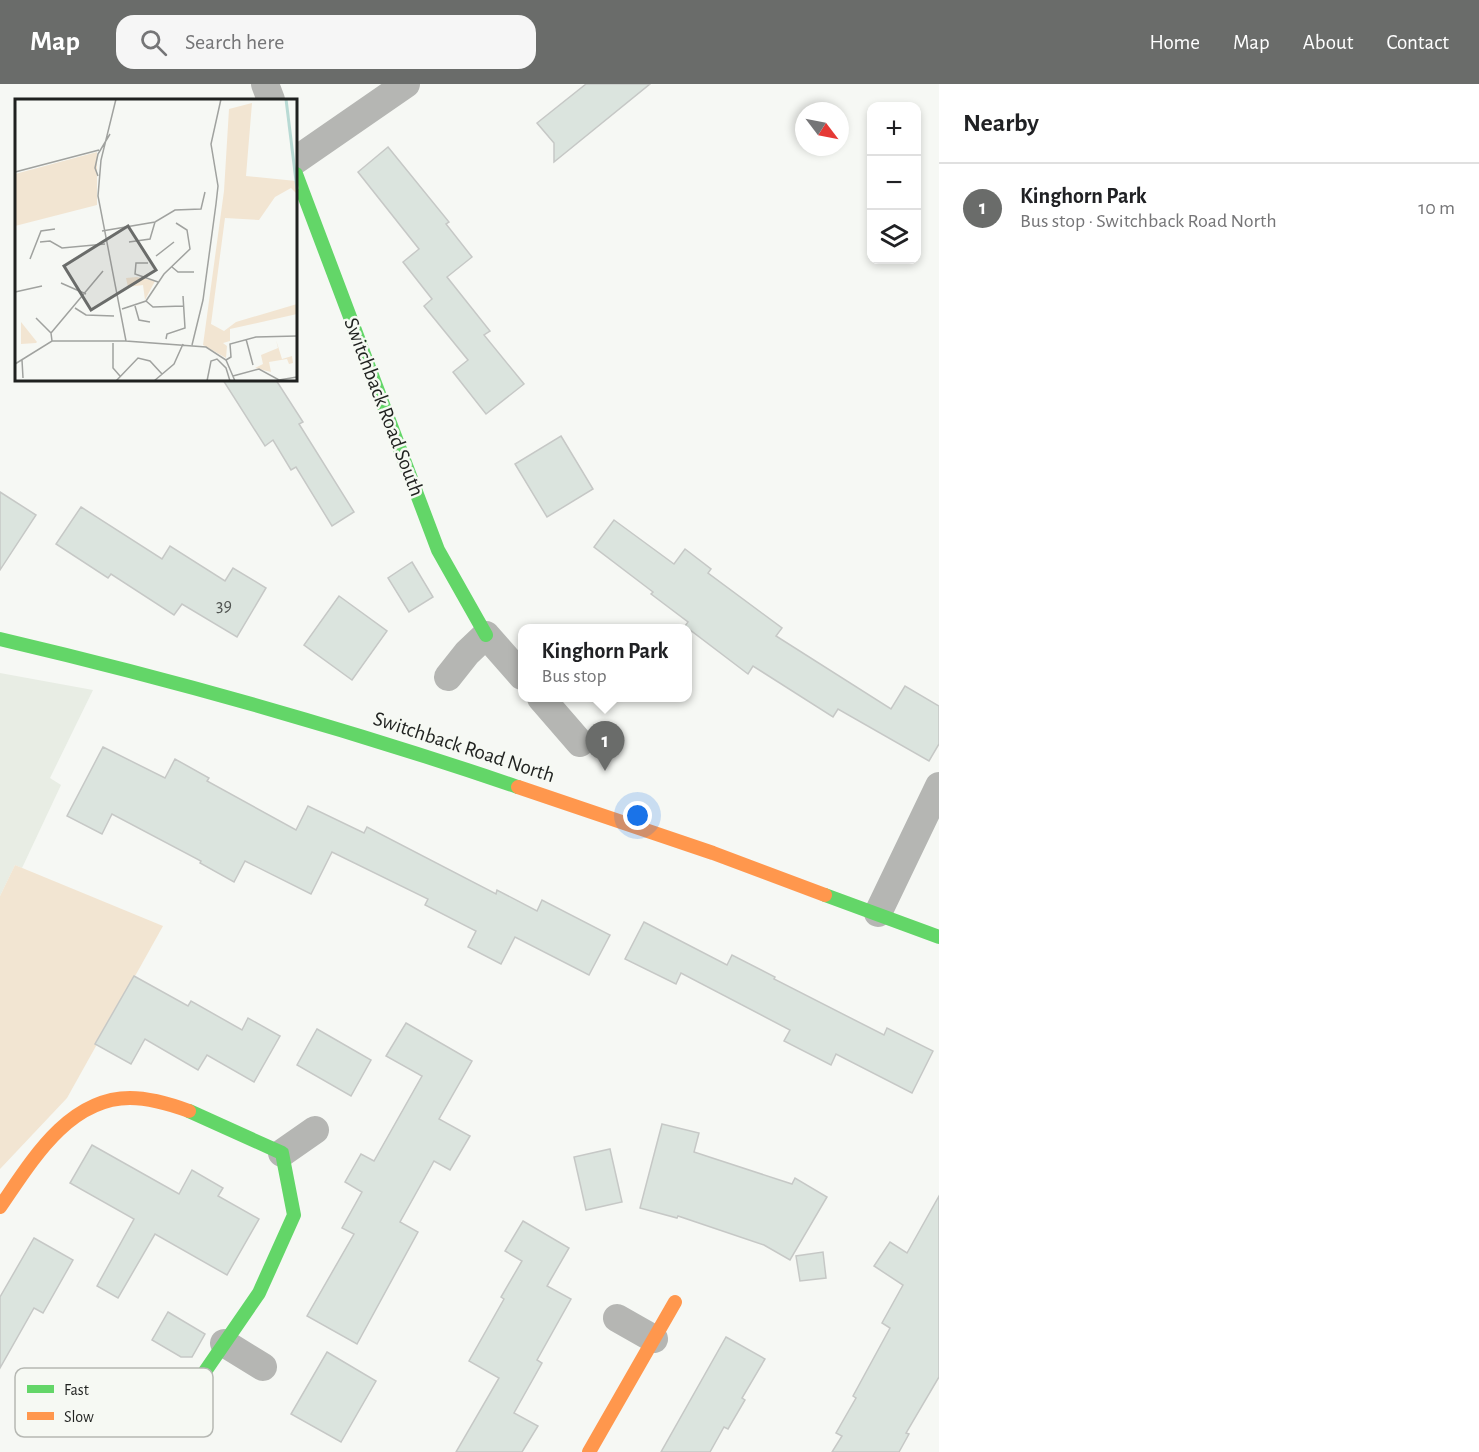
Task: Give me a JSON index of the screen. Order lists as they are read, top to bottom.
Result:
{
  "streets": {
    "street": ["Switchback Road South", "Switchback Road North"]
  },
  "house_numbers": ["39"],
  "legend": ["Fast", "Slow"],
  "north": "bottom right",
  "page": {
    "header": "Map",
    "search": "Search here",
    "nav": [
      "Home",
      "Map",
      "About",
      "Contact"
    ],
    "heading": "Nearby",
    "map_buttons": ["+", "−"],
    "list": [
      {
        "mark": "1",
        "name": "Kinghorn Park",
        "note": "Bus stop · Switchback Road North",
        "value": "10 m"
      }
    ],
    "popup": ["Kinghorn Park", "Bus stop"],
    "pins": "1"
  }
}
